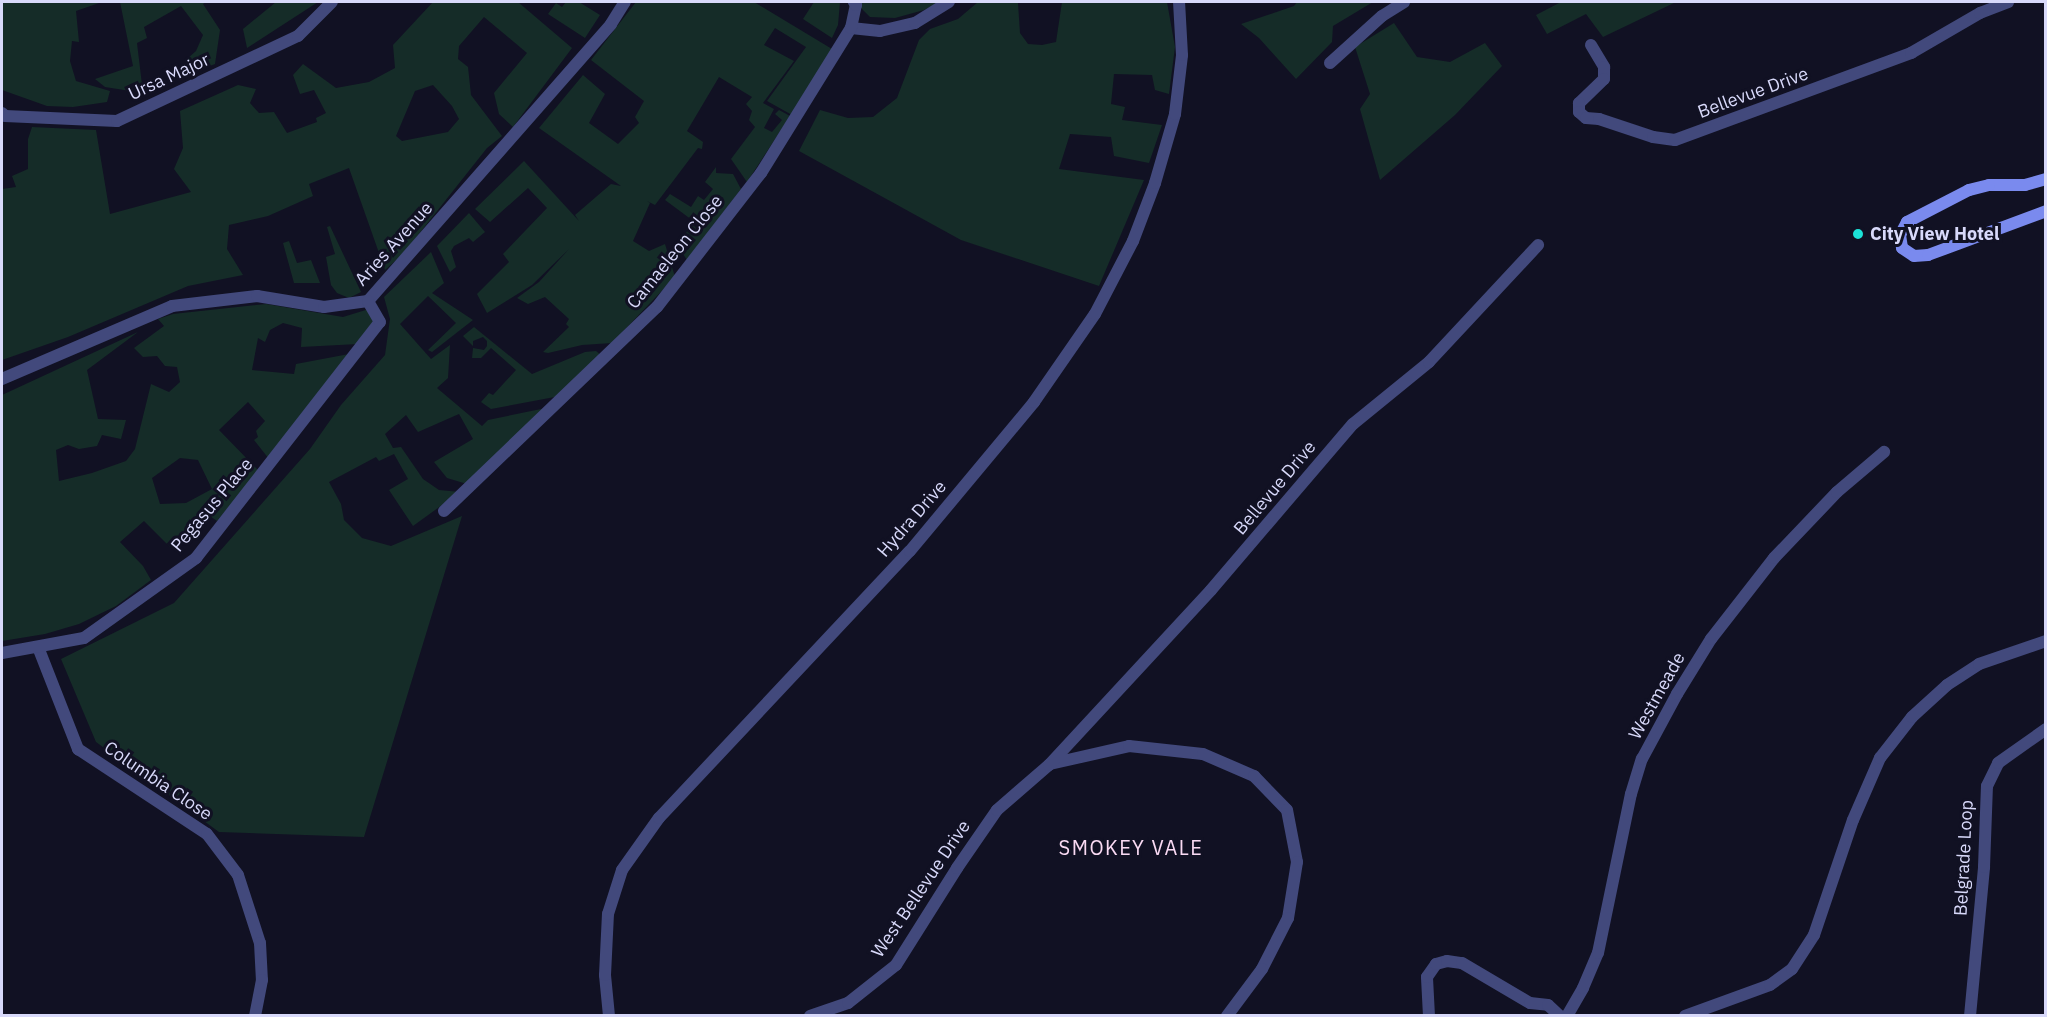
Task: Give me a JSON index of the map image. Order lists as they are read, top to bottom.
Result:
{
  "streets": {
    "street": [
      "Ursa Major",
      "Bellevue Drive",
      "Aries Avenue",
      "Camaeleon Close",
      "Pegasus Place",
      "Hydra Drive",
      "Westmeade",
      "Columbia Close",
      "Belgrade Loop",
      "West Bellevue Drive"
    ]
  },
  "crossings": [
    ["Bellevue Drive", "West Bellevue Drive"],
    ["Aries Avenue", "Pegasus Place"],
    ["Pegasus Place", "Columbia Close"]
  ],
  "districts": ["SMOKEY VALE"],
  "places": ["City View Hotel"]
}
